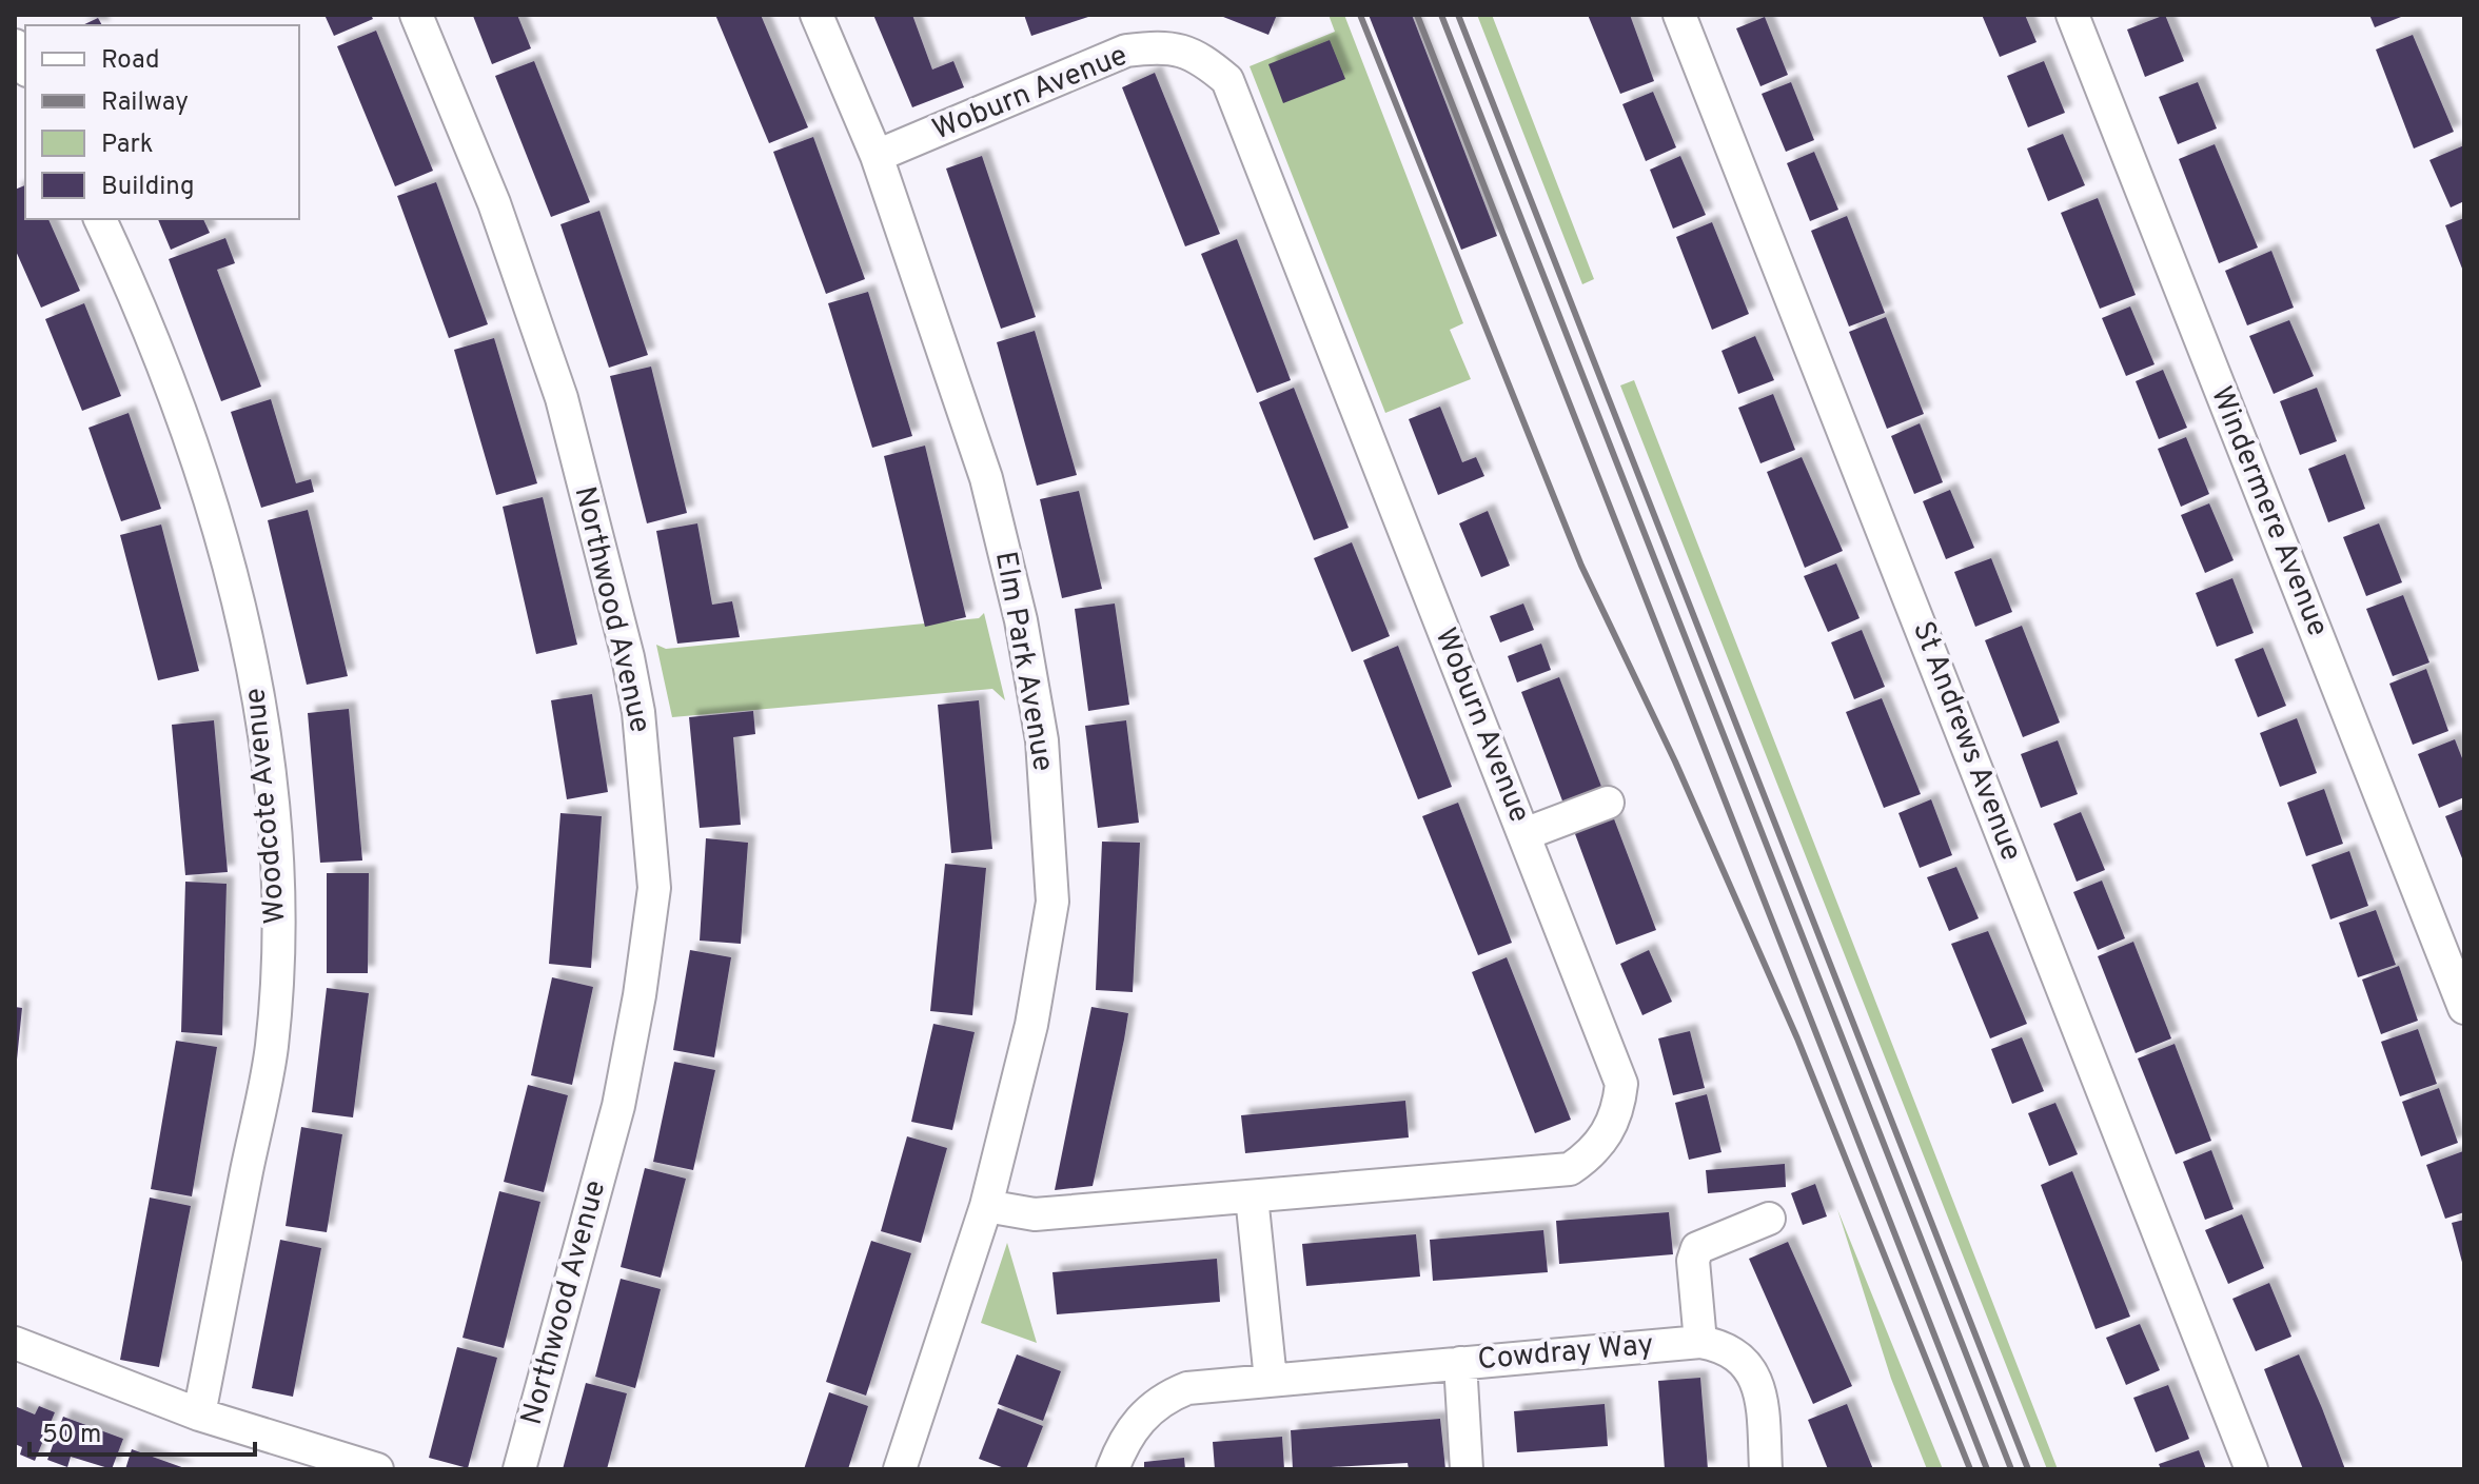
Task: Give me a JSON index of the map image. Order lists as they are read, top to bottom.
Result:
{
  "streets": {
    "street": [
      "Woburn Avenue",
      "Windermere Avenue",
      "Northwood Avenue",
      "Elm Park Avenue",
      "St Andrews Avenue",
      "Woodcote Avenue",
      "Cowdray Way"
    ]
  },
  "crossings": [
    ["Woburn Avenue", "Elm Park Avenue"]
  ],
  "legend": [
    "Road",
    "Railway",
    "Park",
    "Building"
  ],
  "scale_bar": "50 m"
}
